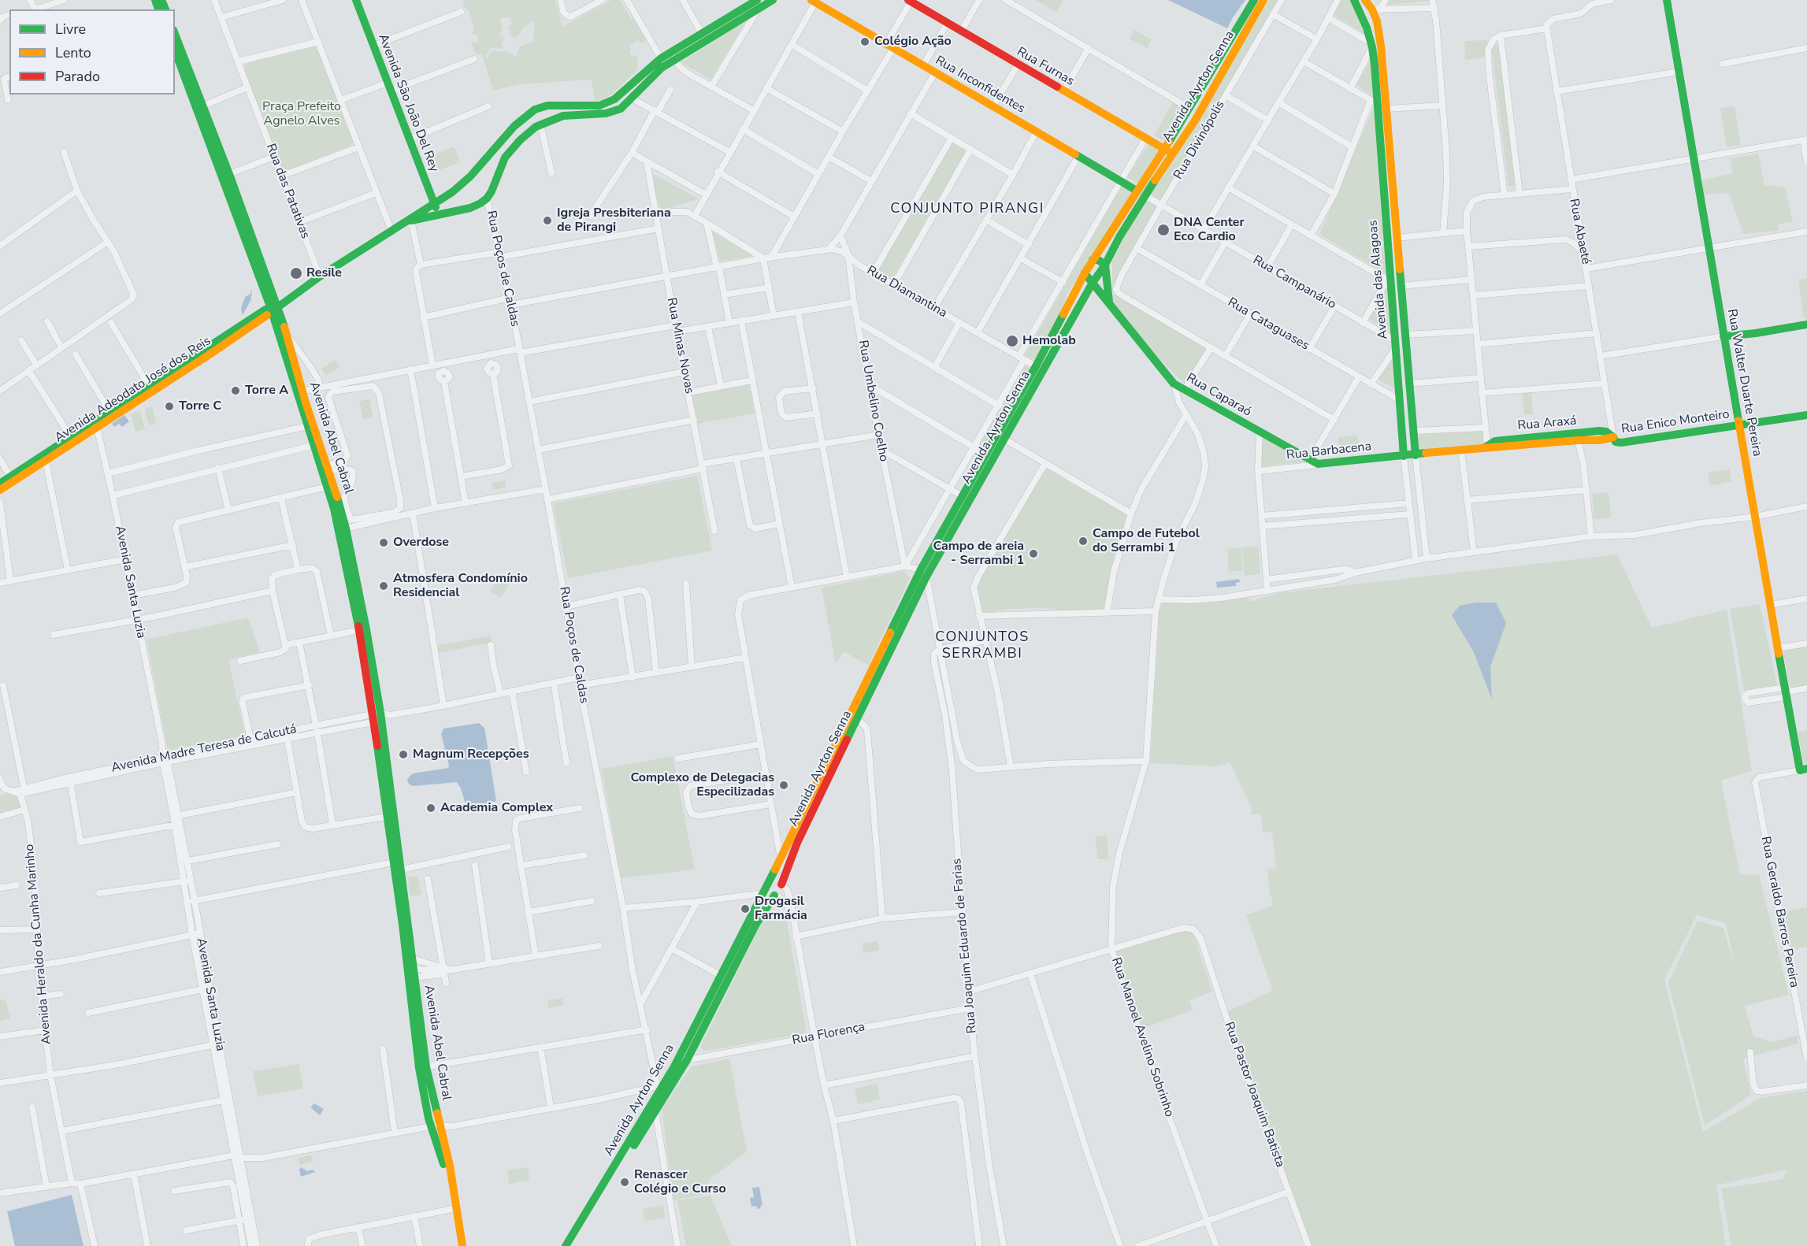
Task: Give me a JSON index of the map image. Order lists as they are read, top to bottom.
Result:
{
  "streets": {
    "main road": [
      "Rua Furnas",
      "Rua Inconfidentes",
      "Avenida Ayrton Senna",
      "Avenida São João Del Rey",
      "Avenida das Alagoas",
      "Rua Walter Duarte Pereira",
      "Avenida Adeodato José dos Reis",
      "Rua Caparaó",
      "Rua Enico Monteiro",
      "Rua Araxá",
      "Avenida Abel Cabral",
      "Rua Barbacena"
    ],
    "street": [
      "Rua Divinópolis",
      "Rua das Patativas",
      "Rua Abaeté",
      "Rua Poços de Caldas",
      "Rua Campanário",
      "Rua Diamantina",
      "Rua Cataguases",
      "Rua Minas Novas",
      "Rua Umbelino Coelho",
      "Avenida Santa Luzia",
      "Avenida Madre Teresa de Calcutá",
      "Rua Geraldo Barros Pereira",
      "Avenida Heraldo da Cunha Marinho",
      "Rua Joaquim Eduardo de Farias",
      "Rua Florença",
      "Rua Manoel Avelino Sobrinho",
      "Rua Pastor Joaquim Batista"
    ]
  },
  "crossings": [
    ["Rua Furnas", "Avenida Ayrton Senna"],
    ["Rua Inconfidentes", "Avenida Ayrton Senna"],
    ["Rua Inconfidentes", "Rua Campanário"],
    ["Avenida Ayrton Senna", "Rua Poços de Caldas"],
    ["Avenida Ayrton Senna", "Rua Campanário"],
    ["Avenida Ayrton Senna", "Rua Diamantina"],
    ["Avenida Ayrton Senna", "Rua Caparaó"],
    ["Avenida Ayrton Senna", "Rua Joaquim Eduardo de Farias"],
    ["Avenida Ayrton Senna", "Rua Florença"],
    ["Avenida São João Del Rey", "Avenida Adeodato José dos Reis"],
    ["Rua Divinópolis", "Rua Campanário"],
    ["Rua Divinópolis", "Rua Cataguases"],
    ["Rua das Patativas", "Avenida Adeodato José dos Reis"],
    ["Rua Abaeté", "Rua Enico Monteiro"],
    ["Rua Abaeté", "Rua Araxá"],
    ["Rua Poços de Caldas", "Avenida Madre Teresa de Calcutá"],
    ["Avenida das Alagoas", "Rua Campanário"],
    ["Avenida das Alagoas", "Rua Cataguases"],
    ["Avenida das Alagoas", "Rua Araxá"],
    ["Avenida das Alagoas", "Rua Barbacena"],
    ["Rua Diamantina", "Rua Umbelino Coelho"],
    ["Rua Walter Duarte Pereira", "Rua Enico Monteiro"],
    ["Rua Walter Duarte Pereira", "Rua Geraldo Barros Pereira"],
    ["Avenida Adeodato José dos Reis", "Avenida Abel Cabral"],
    ["Avenida Adeodato José dos Reis", "Avenida Santa Luzia"],
    ["Rua Caparaó", "Rua Barbacena"],
    ["Rua Caparaó", "Rua Manoel Avelino Sobrinho"],
    ["Rua Enico Monteiro", "Rua Araxá"],
    ["Rua Araxá", "Rua Barbacena"],
    ["Avenida Abel Cabral", "Avenida Madre Teresa de Calcutá"],
    ["Avenida Santa Luzia", "Avenida Madre Teresa de Calcutá"],
    ["Avenida Madre Teresa de Calcutá", "Avenida Heraldo da Cunha Marinho"],
    ["Rua Joaquim Eduardo de Farias", "Rua Florença"],
    ["Rua Manoel Avelino Sobrinho", "Rua Pastor Joaquim Batista"]
  ],
  "districts": ["CONJUNTO PIRANGI", "CONJUNTOS SERRAMBI"],
  "parks": ["Praça Prefeito Agnelo Alves"],
  "places": [
    "Colégio Ação",
    "Igreja Presbiteriana de Pirangi",
    "DNA Center Eco Cardio",
    "Resile",
    "Hemolab",
    "Torre A",
    "Torre C",
    "Campo de Futebol do Serrambi 1",
    "Overdose",
    "Campo de areia - Serrambi 1",
    "Atmosfera Condomínio Residencial",
    "Magnum Recepções",
    "Complexo de Delegacias Especilizadas",
    "Academia Complex",
    "Drogasil Farmácia",
    "Renascer Colégio e Curso"
  ],
  "legend": ["Livre", "Lento", "Parado"]
}
